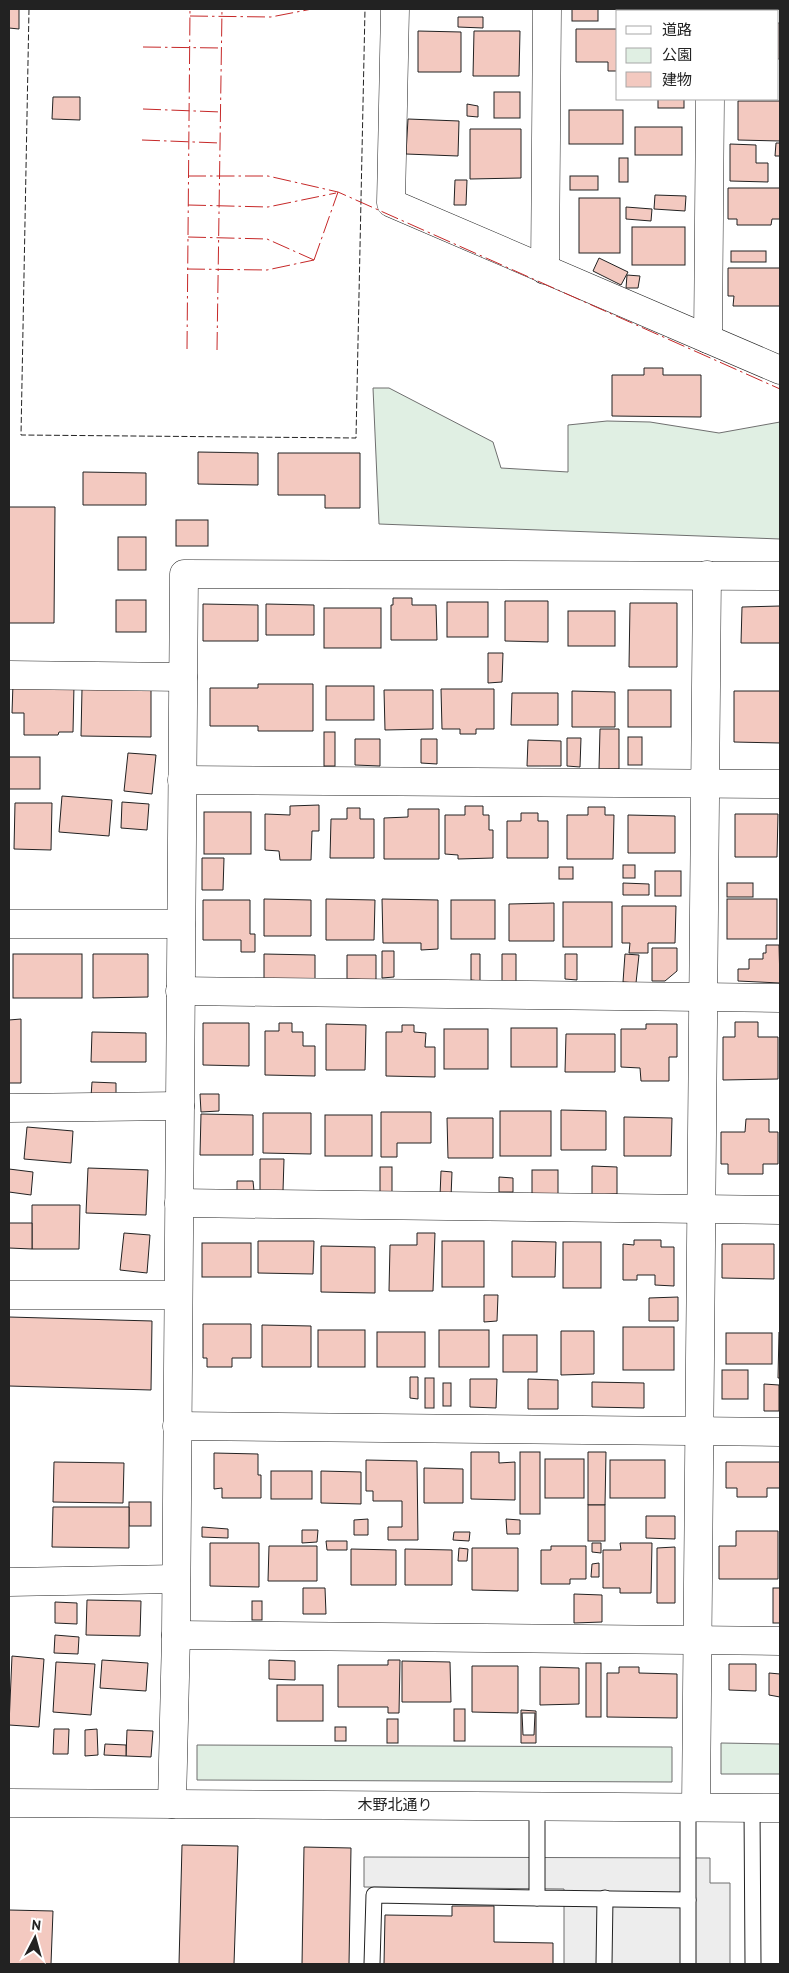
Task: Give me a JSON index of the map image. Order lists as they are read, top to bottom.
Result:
{
  "streets": {
    "street": ["木野北通り"]
  },
  "legend": ["道路", "公園", "建物"],
  "north": "top"
}
